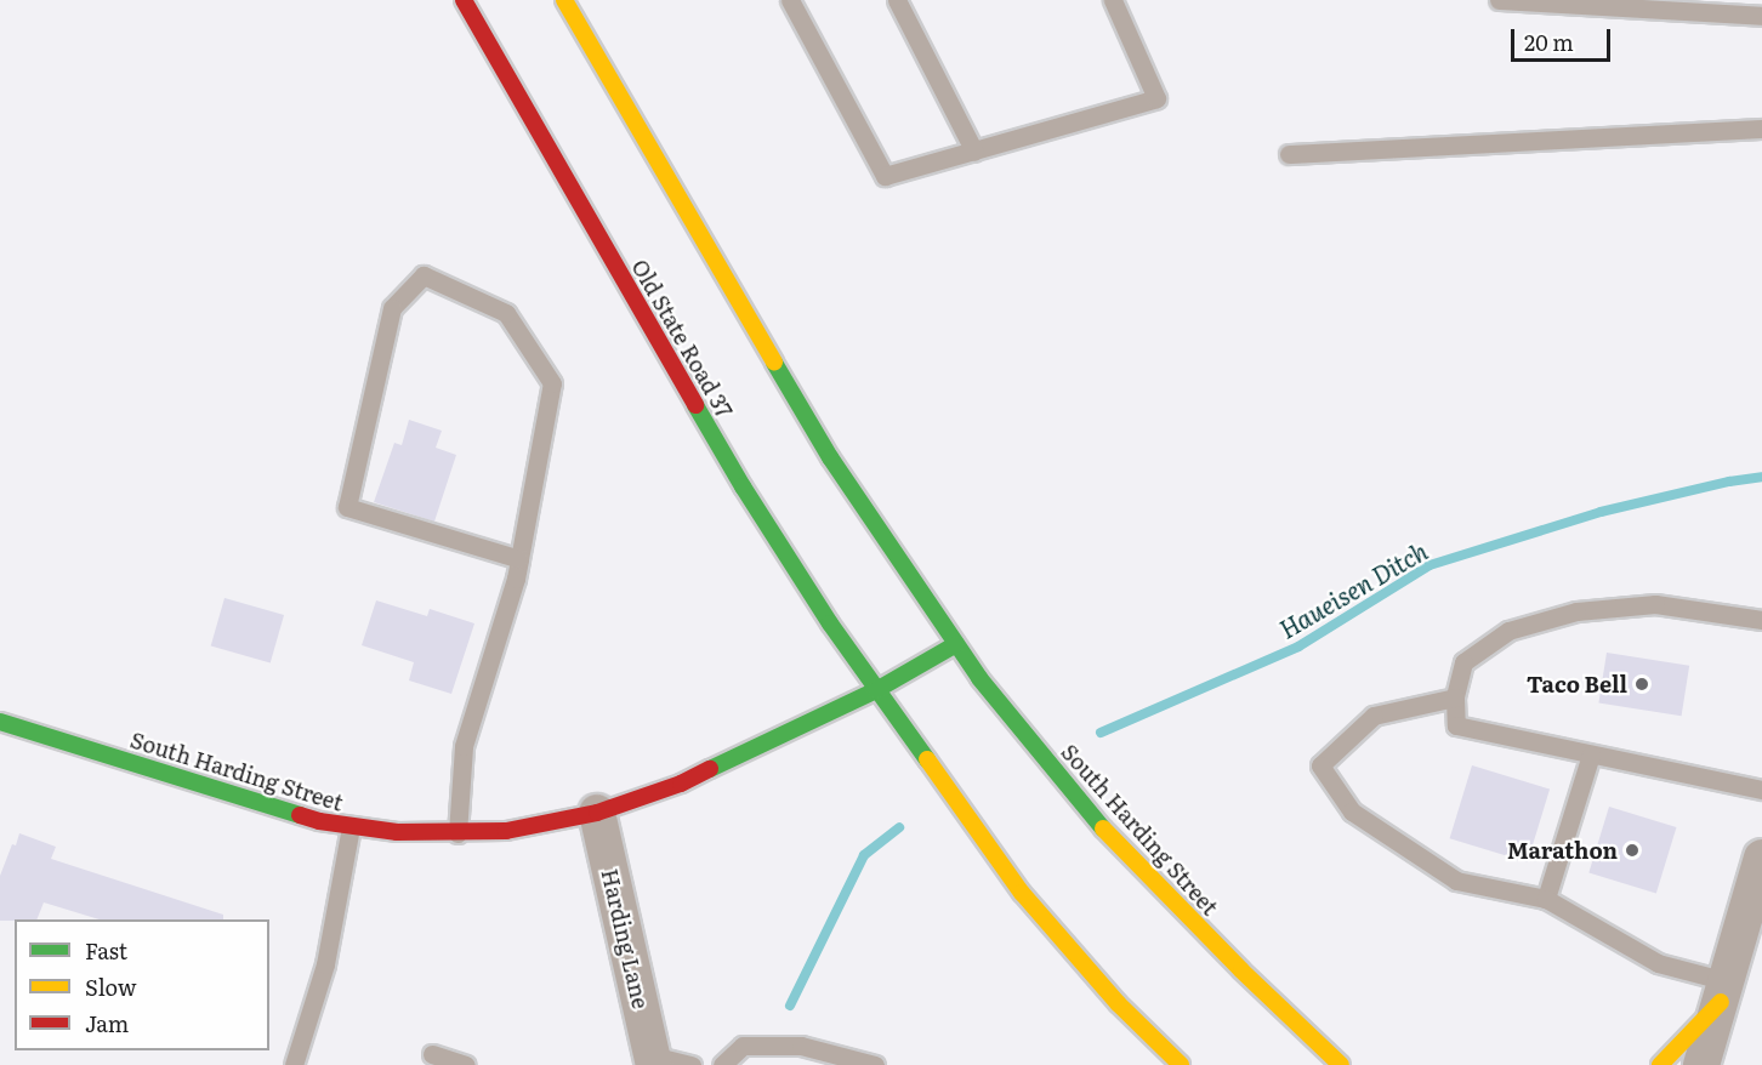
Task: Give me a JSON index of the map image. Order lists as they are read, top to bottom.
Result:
{
  "streets": {
    "main road": ["Old State Road 37", "South Harding Street"],
    "street": ["Harding Lane"]
  },
  "crossings": [
    ["Old State Road 37", "South Harding Street"],
    ["South Harding Street", "Harding Lane"]
  ],
  "water": ["Haueisen Ditch"],
  "places": ["Taco Bell", "Marathon"],
  "legend": ["Fast", "Slow", "Jam"],
  "scale_bar": "20 m"
}
